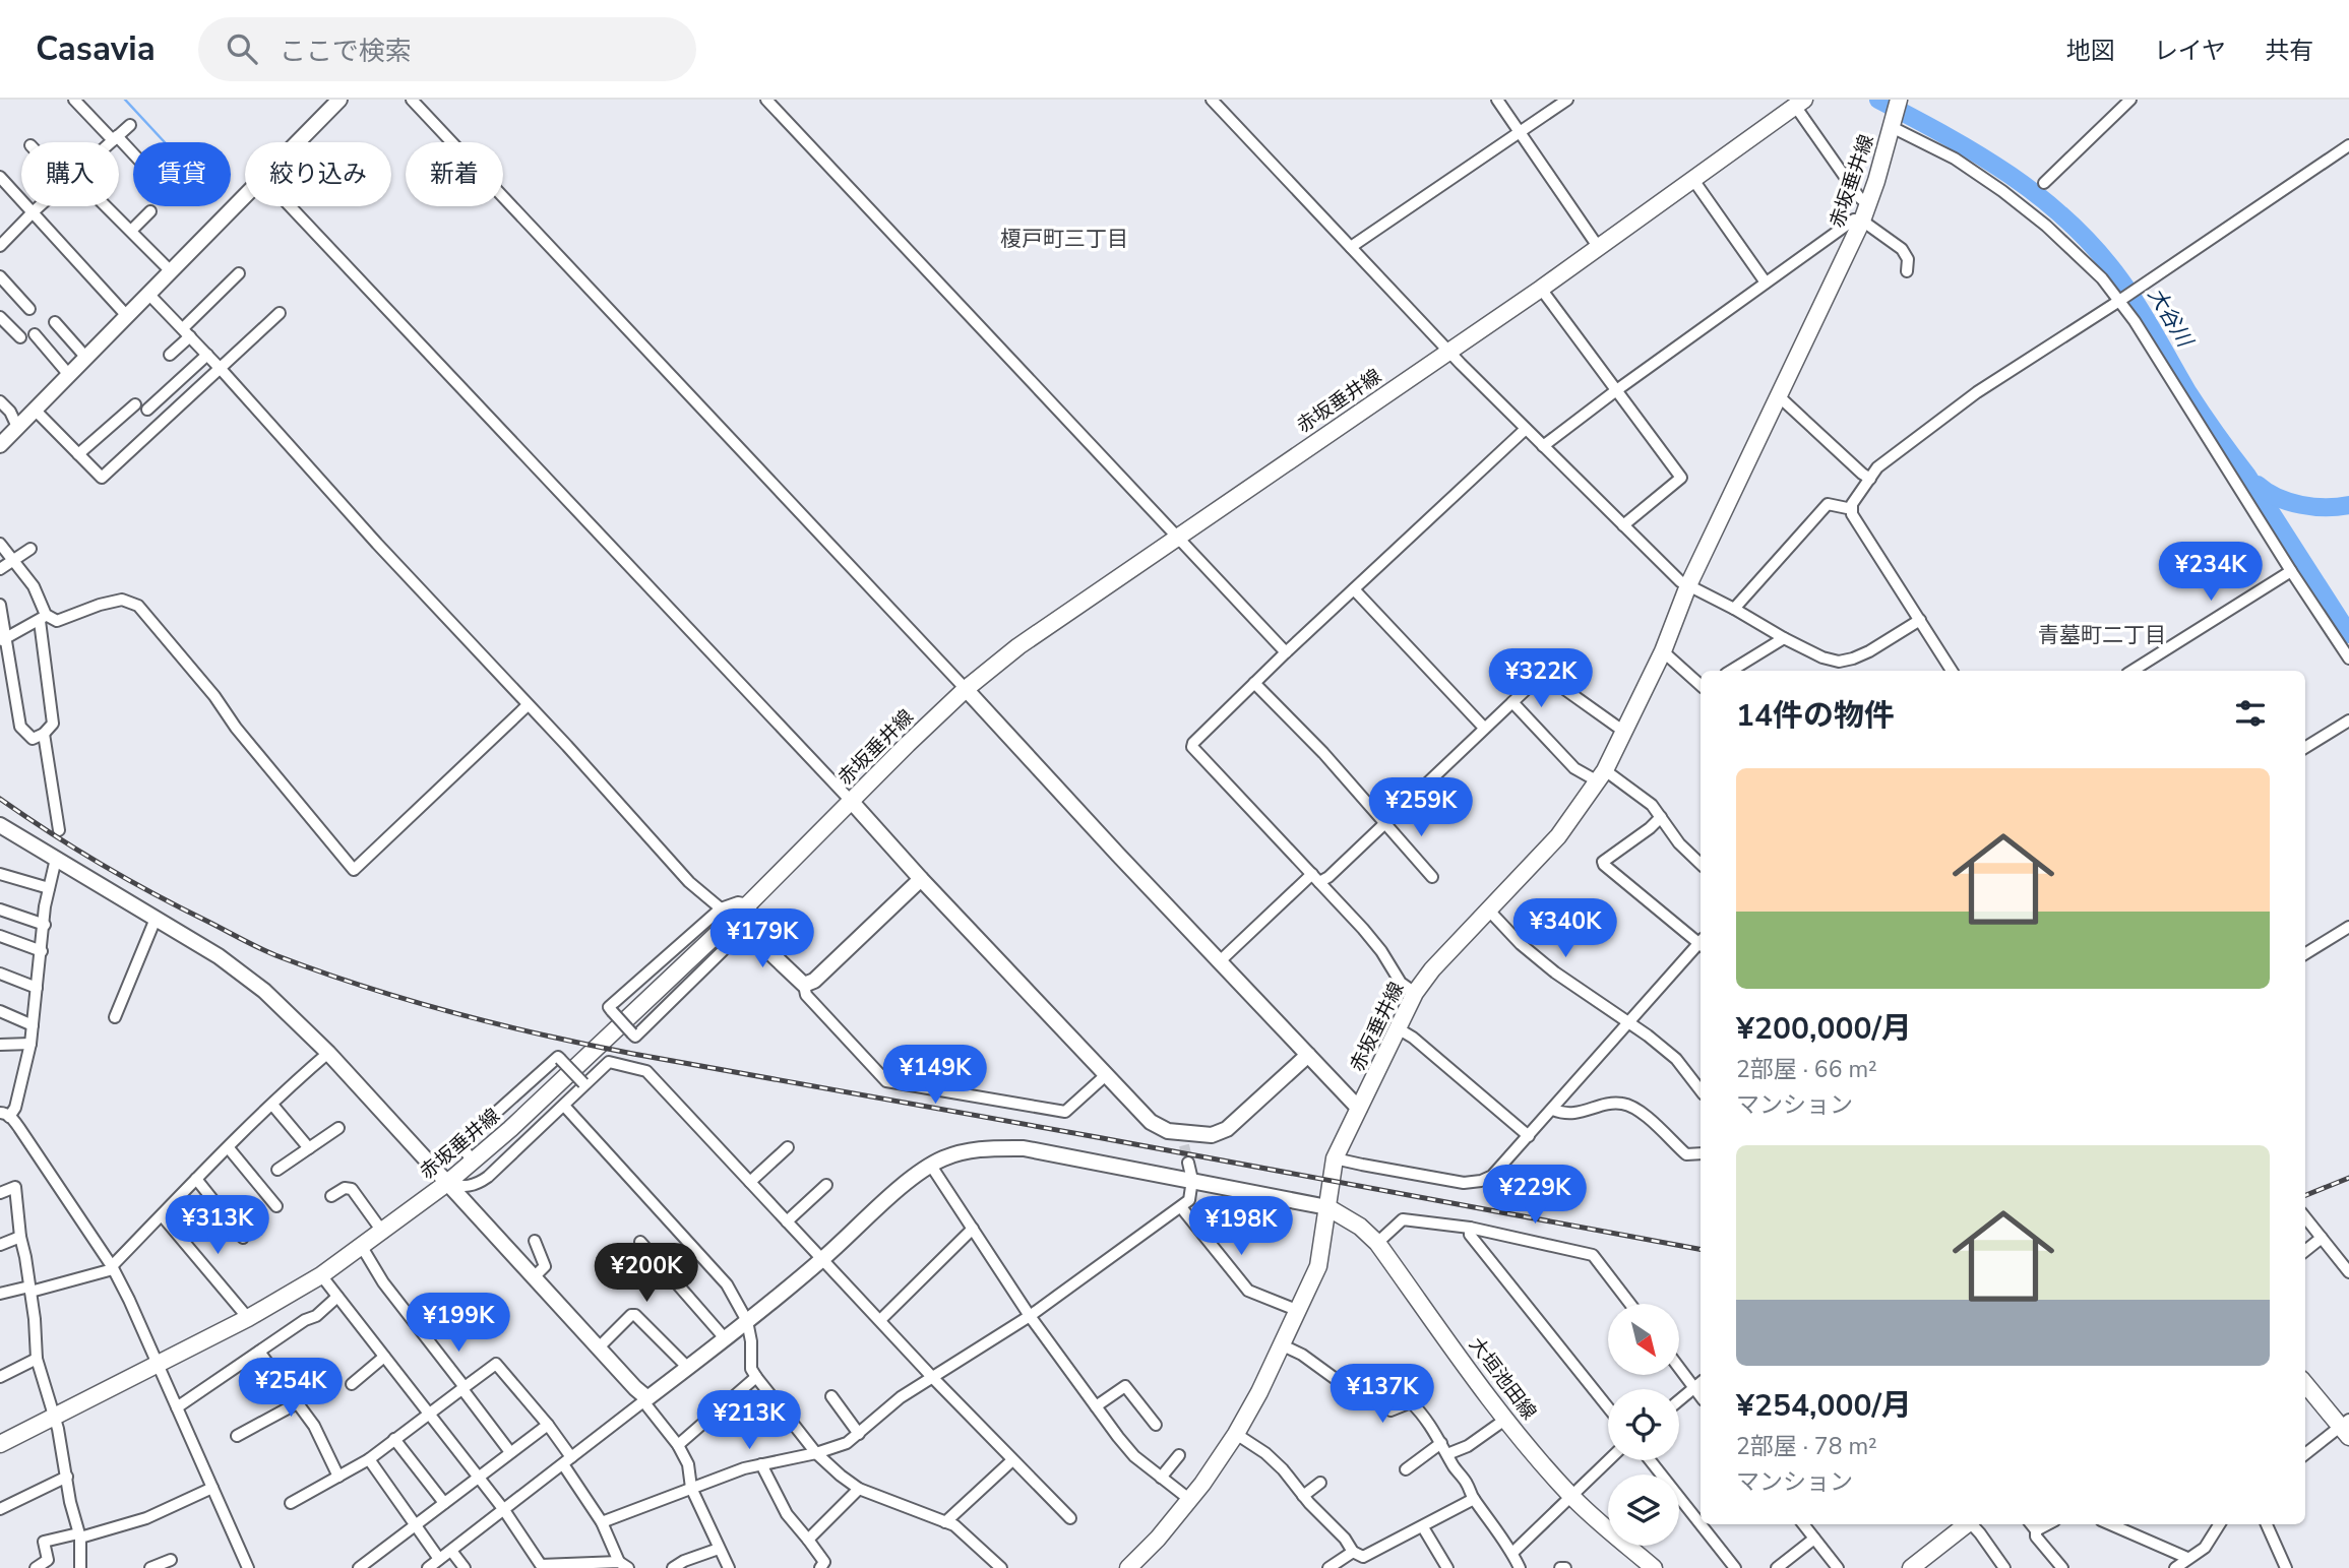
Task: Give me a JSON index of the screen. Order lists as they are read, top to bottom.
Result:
{
  "streets": {
    "main road": ["赤坂垂井線", "大垣池田線"]
  },
  "crossings": [
    ["赤坂垂井線", "大垣池田線"]
  ],
  "districts": ["榎戸町三丁目", "青墓町二丁目"],
  "water": ["大谷川"],
  "north": "bottom right",
  "page": {
    "header": "Casavia",
    "search": "ここで検索",
    "nav": ["地図", "レイヤ", "共有"],
    "chip": [
      "購入",
      "賃貸",
      "絞り込み",
      "新着"
    ],
    "price": [
      "¥234K",
      "¥322K",
      "¥259K",
      "¥340K",
      "¥179K",
      "¥149K",
      "¥229K",
      "¥313K",
      "¥198K",
      "¥200K",
      "¥199K",
      "¥254K",
      "¥137K",
      "¥213K"
    ],
    "heading": "14件の物件",
    "list": [
      {
        "name": "¥200,000/月",
        "note": "2部屋 · 66 m² · マンション"
      },
      {
        "name": "¥254,000/月",
        "note": "2部屋 · 78 m² · マンション"
      }
    ]
  }
}
